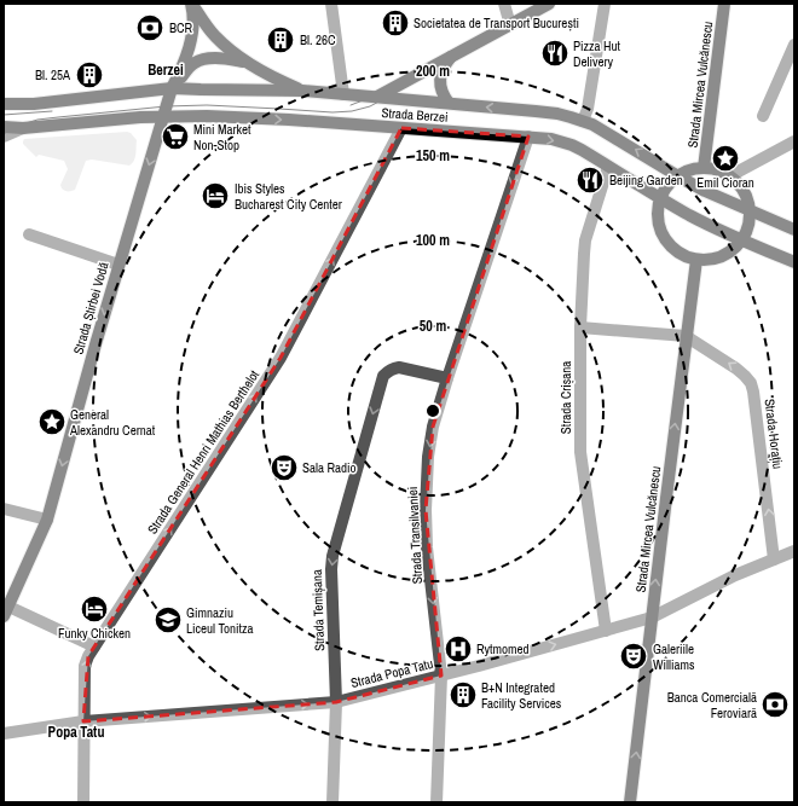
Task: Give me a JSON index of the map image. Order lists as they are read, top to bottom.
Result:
{
  "streets": {
    "main road": ["Strada Mircea Vulcănescu", "Strada Berzei", "Strada Știrbei Vodă"],
    "street": [
      "Strada Crișana",
      "Strada Horațiu",
      "Strada General Henri Mathias Berthelot",
      "Strada Transilvaniei",
      "Strada Temișana",
      "Strada Popa Tatu"
    ]
  },
  "crossings": [
    ["Strada Mircea Vulcănescu", "Strada Horațiu"],
    ["Strada Mircea Vulcănescu", "Strada Popa Tatu"],
    ["Strada Berzei", "Strada Știrbei Vodă"],
    ["Strada Berzei", "Strada Crișana"],
    ["Strada Berzei", "Strada General Henri Mathias Berthelot"],
    ["Strada Berzei", "Strada Transilvaniei"],
    ["Strada Crișana", "Strada Horațiu"],
    ["Strada Crișana", "Strada Popa Tatu"],
    ["Strada Horațiu", "Strada Popa Tatu"],
    ["Strada General Henri Mathias Berthelot", "Strada Popa Tatu"],
    ["Strada Transilvaniei", "Strada Temișana"],
    ["Strada Transilvaniei", "Strada Popa Tatu"],
    ["Strada Temișana", "Strada Popa Tatu"]
  ],
  "one_way": [
    "Strada Mircea Vulcănescu",
    "Strada Știrbei Vodă",
    "Strada Horațiu",
    "Strada General Henri Mathias Berthelot",
    "Strada Transilvaniei",
    "Strada Temișana",
    "Strada Popa Tatu"
  ],
  "districts": ["Berzei", "Popa Tatu"],
  "places": {
    "building": [
      "Societatea de Transport București",
      "Bl. 26C",
      "Bl. 25A",
      "B+N Integrated Facility Services"
    ],
    "bank": ["BCR", "Banca Comercială Feroviară"],
    "restaurant": ["Pizza Hut Delivery", "Beijing Garden"],
    "supermarket": ["Mini Market Non-Stop"],
    "place": ["Emil Cioran", "General Alexandru Cernat"],
    "hotel": ["Ibis Styles Bucharest City Center", "Funky Chicken"],
    "theatre": ["Sala Radio", "Galeriile Williams"],
    "school or university": ["Gimnaziu Liceul Tonitza"],
    "hospital": ["Rytmomed"]
  },
  "rings": [
    "200 m",
    "150 m",
    "100 m",
    "50 m"
  ]
}
